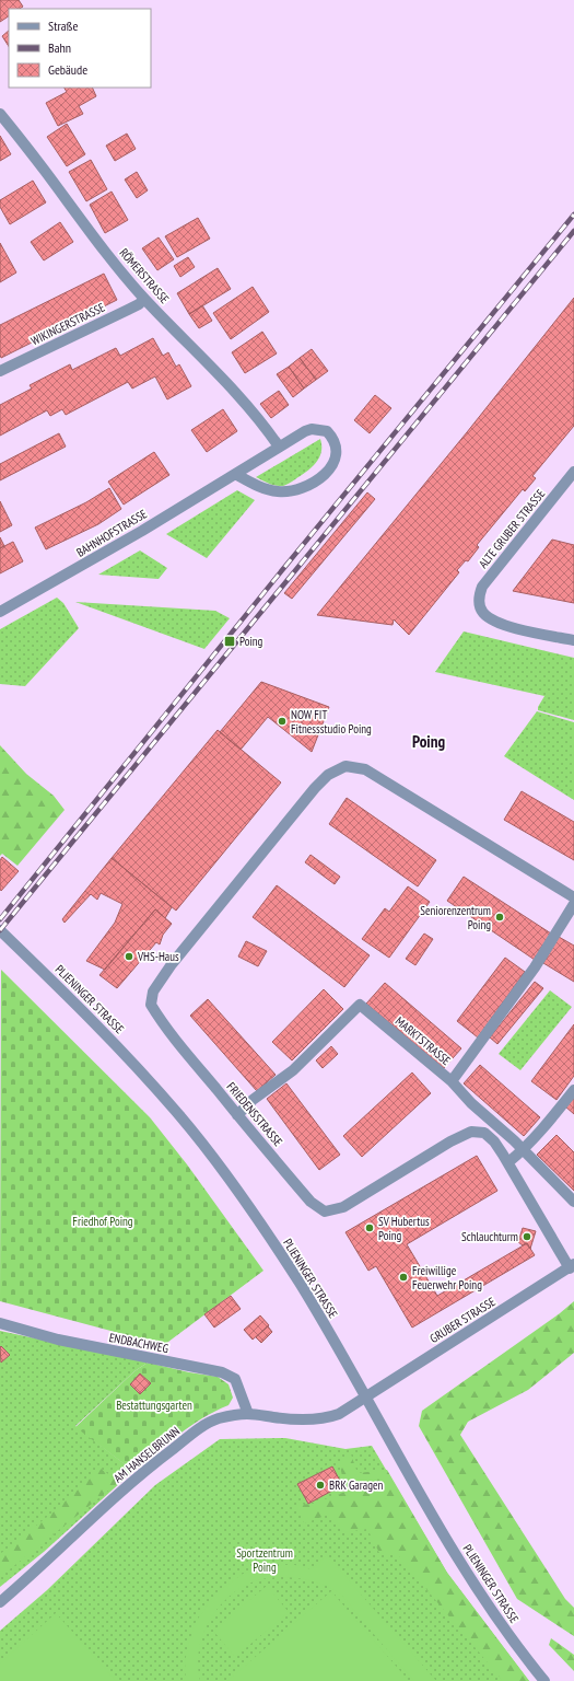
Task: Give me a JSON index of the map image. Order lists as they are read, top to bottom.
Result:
{
  "streets": {
    "street": [
      "RÖMERSTRASSE",
      "WIKINGERSTRASSE",
      "ALTE GRUBER STRASSE",
      "BAHNHOFSTRASSE",
      "PLIENINGER STRASSE",
      "MARKTSTRASSE",
      "FRIEDENSSTRASSE",
      "GRUBER STRASSE",
      "ENDBACHWEG",
      "AM HANSELBRUNN"
    ]
  },
  "crossings": [
    ["RÖMERSTRASSE", "WIKINGERSTRASSE"],
    ["RÖMERSTRASSE", "BAHNHOFSTRASSE"],
    ["PLIENINGER STRASSE", "GRUBER STRASSE"],
    ["PLIENINGER STRASSE", "AM HANSELBRUNN"],
    ["MARKTSTRASSE", "FRIEDENSSTRASSE"],
    ["FRIEDENSSTRASSE", "GRUBER STRASSE"],
    ["GRUBER STRASSE", "AM HANSELBRUNN"],
    ["ENDBACHWEG", "AM HANSELBRUNN"]
  ],
  "districts": ["Poing"],
  "parks": ["Friedhof Poing", "Bestattungsgarten", "Sportzentrum Poing"],
  "places": {
    "transit": ["Poing"],
    "other": [
      "NOW FIT Fitnessstudio Poing",
      "Seniorenzentrum Poing",
      "VHS-Haus",
      "SV Hubertus Poing",
      "Schlauchturm",
      "Freiwillige Feuerwehr Poing",
      "BRK Garagen"
    ]
  },
  "legend": ["Straße", "Bahn", "Gebäude"]
}
